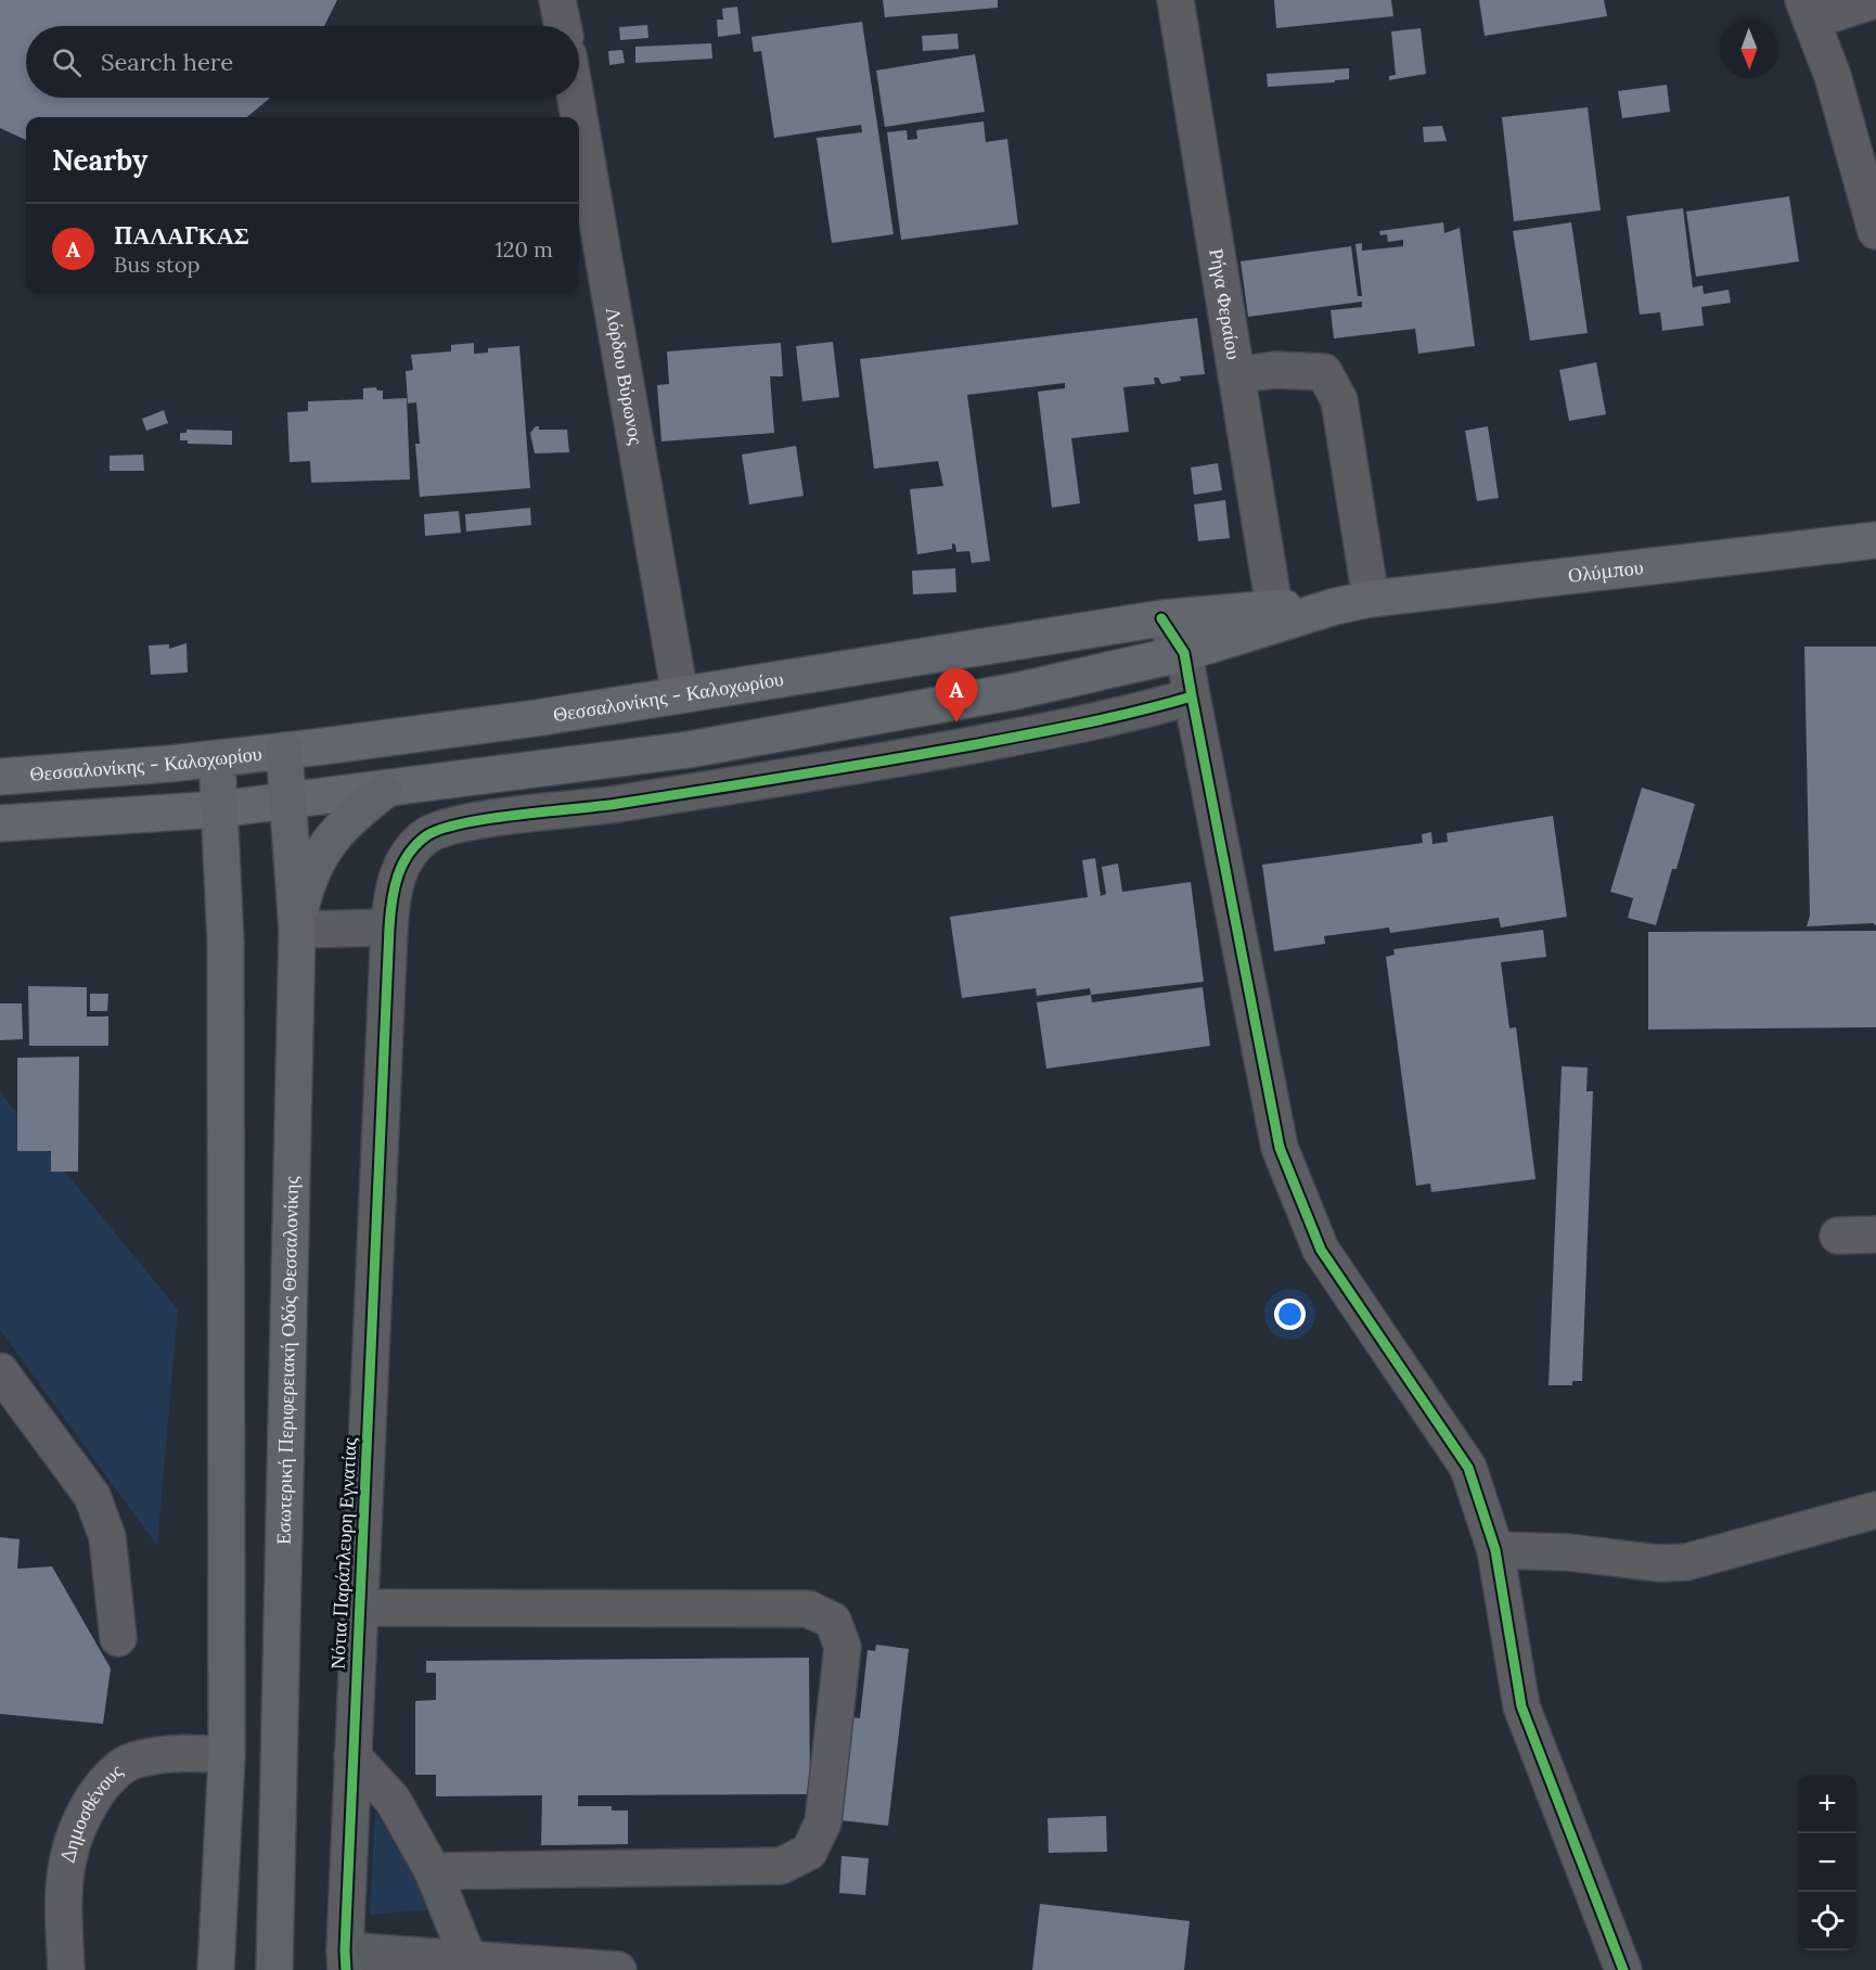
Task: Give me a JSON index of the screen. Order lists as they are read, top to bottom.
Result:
{
  "streets": {
    "highway": ["Εσωτερική Περιφερειακή Οδός Θεσσαλονίκης"],
    "main road": ["Ολύμπου", "Θεσσαλονίκης - Καλοχωρίου"],
    "street": [
      "Ρήγα Φεραίου",
      "Λόρδου Βύρωνος",
      "Νότια Παράπλευρη Εγνατίας",
      "Δημοσθένους"
    ]
  },
  "crossings": [
    ["Ρήγα Φεραίου", "Θεσσαλονίκης - Καλοχωρίου"],
    ["Λόρδου Βύρωνος", "Θεσσαλονίκης - Καλοχωρίου"],
    ["Ολύμπου", "Θεσσαλονίκης - Καλοχωρίου"],
    ["Θεσσαλονίκης - Καλοχωρίου", "Εσωτερική Περιφερειακή Οδός Θεσσαλονίκης"]
  ],
  "north": "bottom",
  "page": {
    "search": "Search here",
    "heading": "Nearby",
    "list": [
      {
        "mark": "A",
        "name": "ΠΑΛΑΓΚΑΣ",
        "note": "Bus stop",
        "value": "120 m"
      }
    ],
    "pins": "A",
    "map_buttons": ["+", "−"]
  }
}
